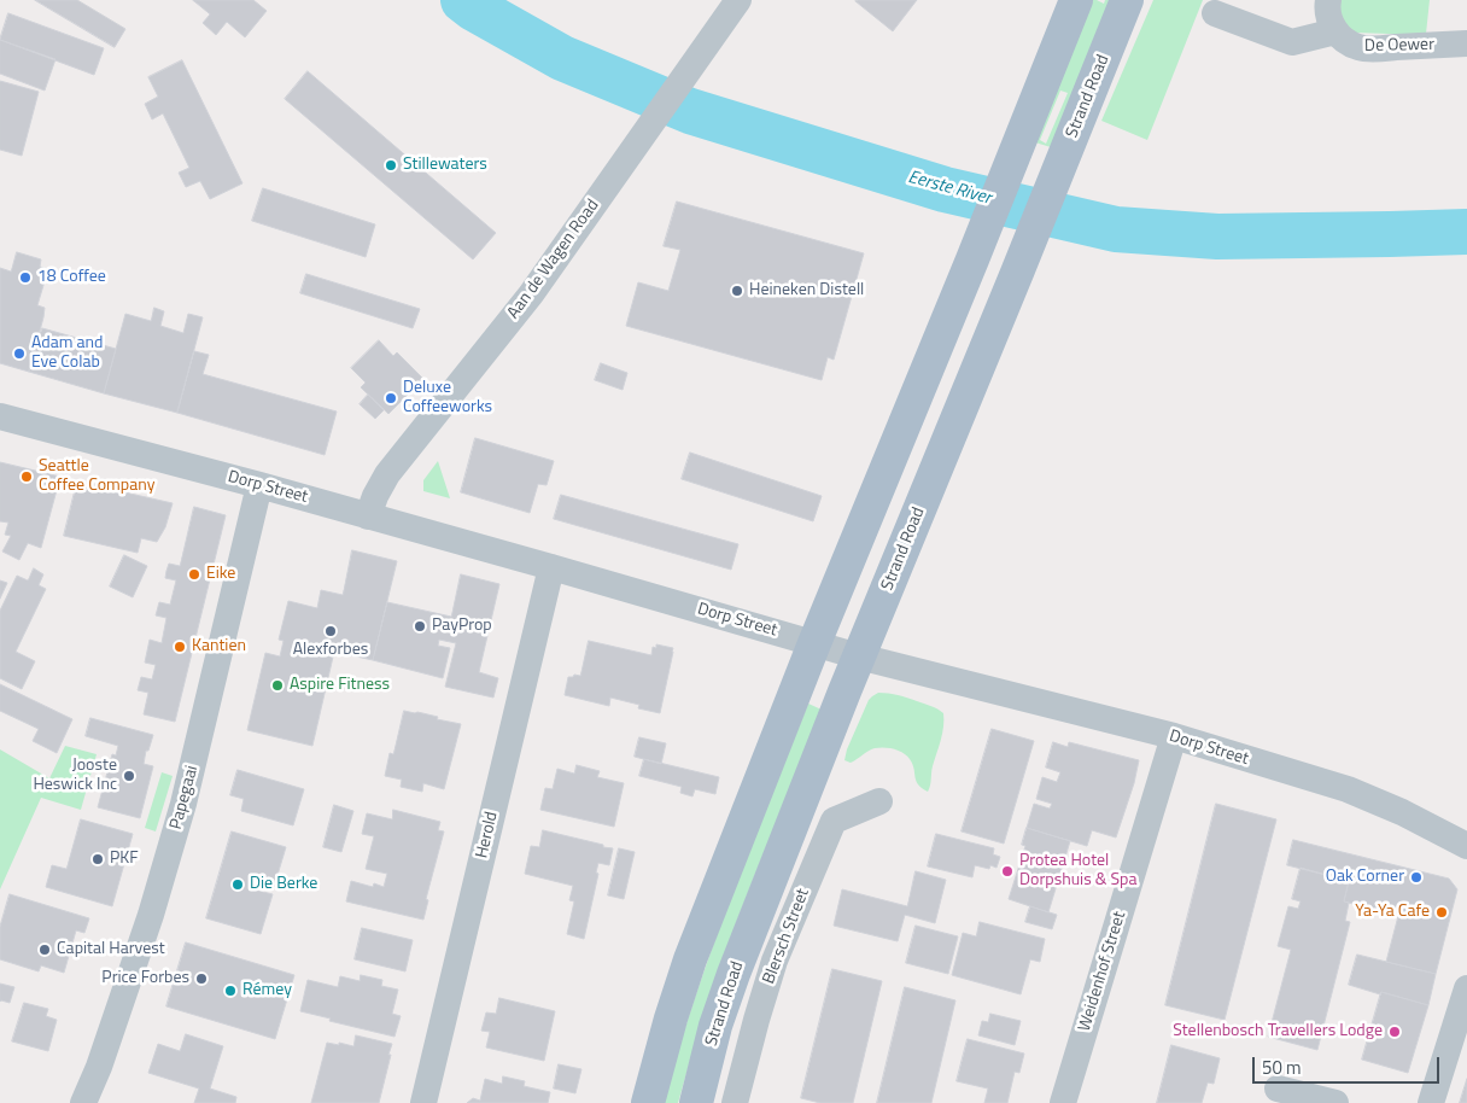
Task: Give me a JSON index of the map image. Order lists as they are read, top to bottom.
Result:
{
  "streets": {
    "main road": ["Strand Road"],
    "street": [
      "De Oewer",
      "Aan de Wagen Road",
      "Dorp Street",
      "Papegaai",
      "Herold",
      "Blersch Street",
      "Weidenhof Street"
    ]
  },
  "crossings": [
    ["Strand Road", "Dorp Street"],
    ["Aan de Wagen Road", "Dorp Street"],
    ["Dorp Street", "Papegaai"],
    ["Dorp Street", "Herold"],
    ["Dorp Street", "Weidenhof Street"]
  ],
  "water": ["Eerste River"],
  "places": [
    "Stillewaters",
    "18 Coffee",
    "Heineken Distell",
    "Adam and Eve Colab",
    "Deluxe Coffeeworks",
    "Seattle Coffee Company",
    "Eike",
    "PayProp",
    "Alexforbes",
    "Kantien",
    "Aspire Fitness",
    "Jooste Heswick Inc",
    "PKF",
    "Protea Hotel Dorpshuis & Spa",
    "Oak Corner",
    "Die Berke",
    "Ya-Ya Cafe",
    "Capital Harvest",
    "Price Forbes",
    "Rémey",
    "Stellenbosch Travellers Lodge"
  ],
  "scale_bar": "50 m"
}
